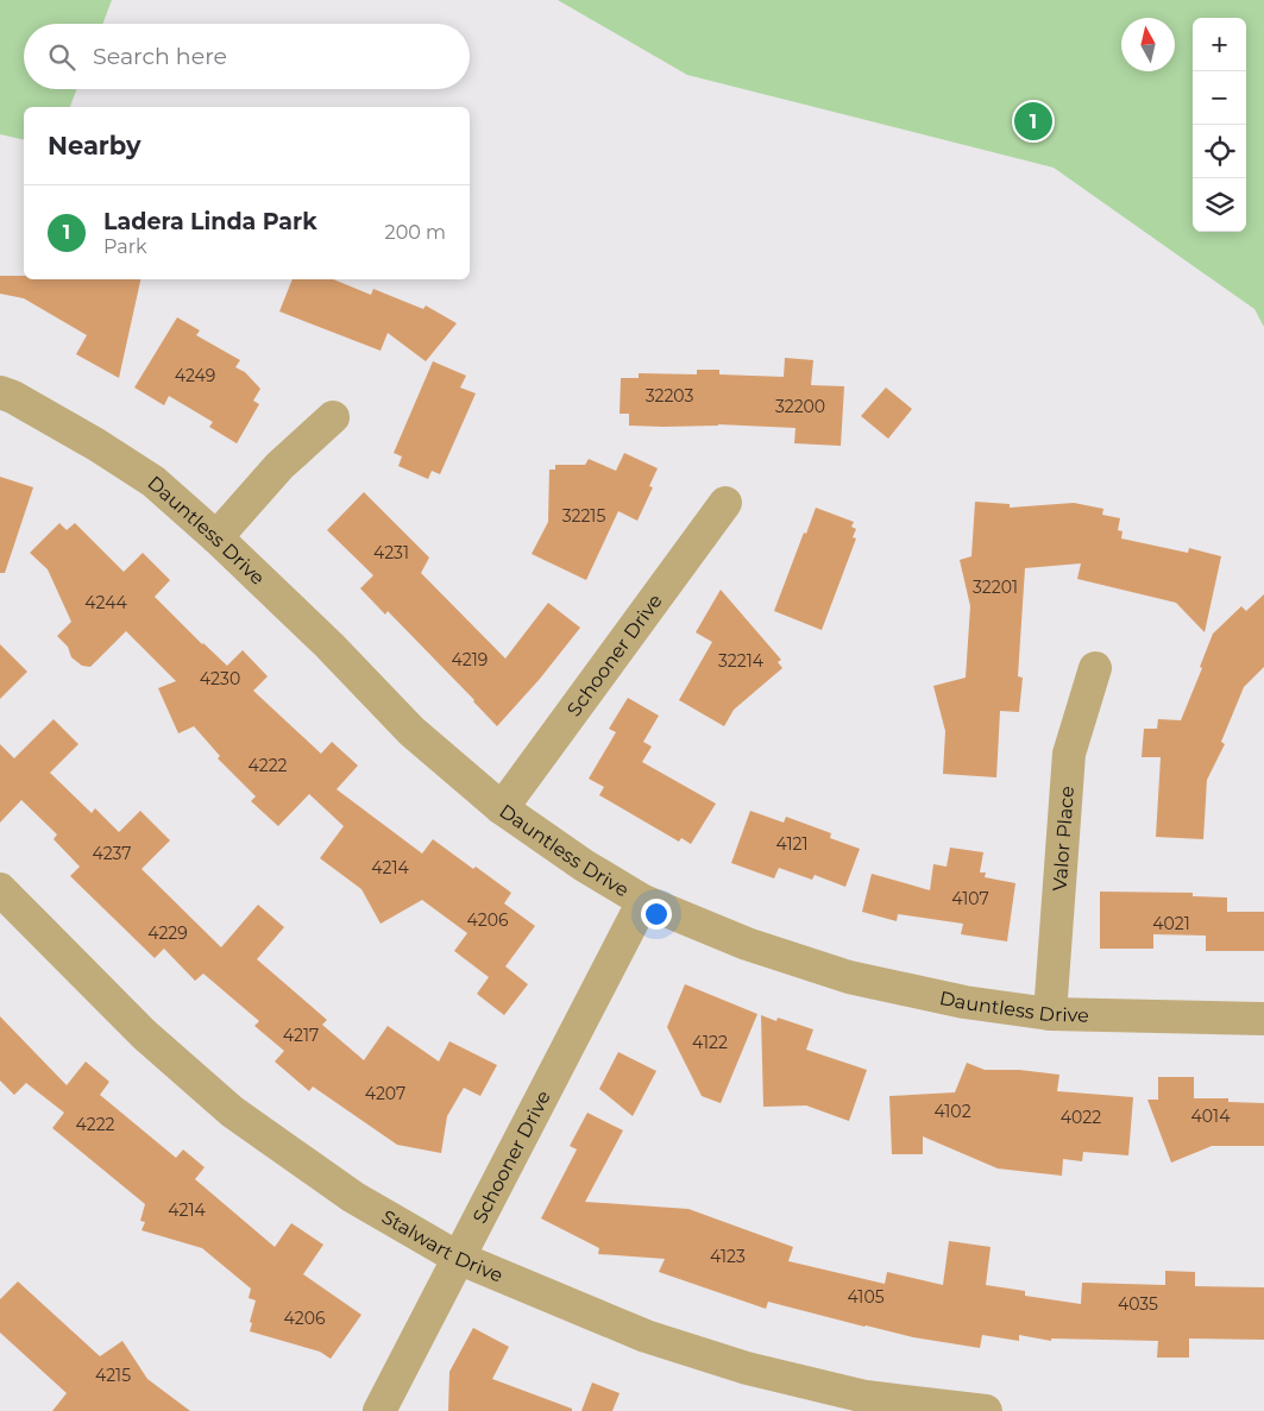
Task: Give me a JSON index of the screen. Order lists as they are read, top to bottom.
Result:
{
  "streets": {
    "street": [
      "Dauntless Drive",
      "Schooner Drive",
      "Valor Place",
      "Stalwart Drive"
    ]
  },
  "crossings": [
    ["Dauntless Drive", "Schooner Drive"],
    ["Dauntless Drive", "Valor Place"],
    ["Schooner Drive", "Stalwart Drive"]
  ],
  "house_numbers": [
    "4249",
    "32203",
    "32200",
    "32215",
    "4231",
    "32201",
    "4244",
    "4219",
    "32214",
    "4230",
    "4222",
    "4121",
    "4237",
    "4214",
    "4107",
    "4206",
    "4021",
    "4229",
    "4217",
    "4122",
    "4207",
    "4102",
    "4014",
    "4022",
    "4222",
    "4214",
    "4123",
    "4105",
    "4035",
    "4206",
    "4215"
  ],
  "north": "top",
  "page": {
    "map_buttons": ["+", "−"],
    "search": "Search here",
    "pins": "1",
    "heading": "Nearby",
    "list": [
      {
        "mark": "1",
        "name": "Ladera Linda Park",
        "note": "Park",
        "value": "200 m"
      }
    ]
  }
}
